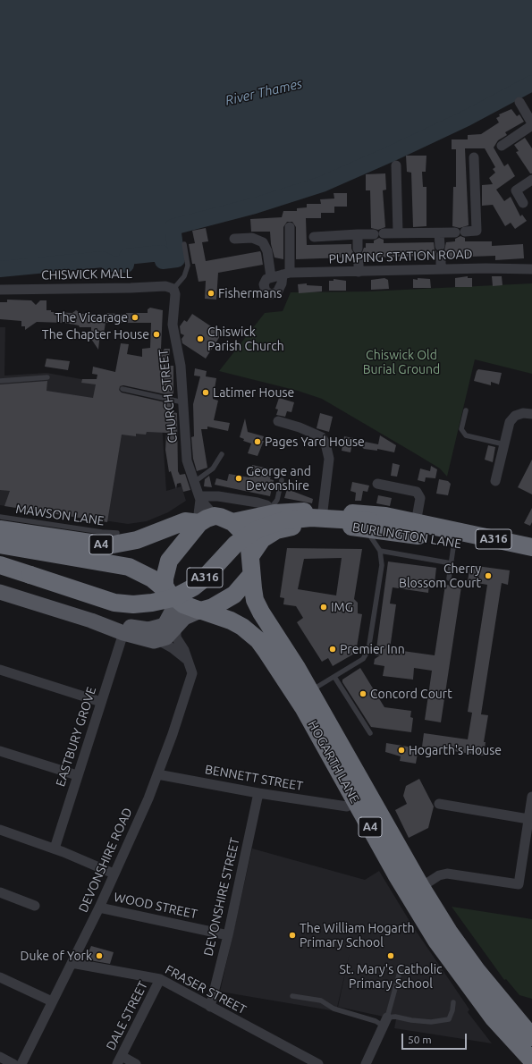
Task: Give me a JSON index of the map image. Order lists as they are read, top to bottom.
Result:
{
  "streets": {
    "highway": [
      "BURLINGTON LANE",
      "A316",
      "A4",
      "HOGARTH LANE"
    ],
    "street": [
      "PUMPING STATION ROAD",
      "CHISWICK MALL",
      "CHURCH STREET",
      "EASTBURY GROVE",
      "BENNETT STREET",
      "DEVONSHIRE ROAD",
      "DEVONSHIRE STREET",
      "WOOD STREET",
      "FRASER STREET",
      "DALE STREET"
    ],
    "lane": ["MAWSON LANE"]
  },
  "crossings": [
    ["CHISWICK MALL", "CHURCH STREET"],
    ["CHURCH STREET", "BURLINGTON LANE"],
    ["CHURCH STREET", "A316"],
    ["CHURCH STREET", "A4"],
    ["CHURCH STREET", "HOGARTH LANE"],
    ["BURLINGTON LANE", "A316"],
    ["BURLINGTON LANE", "A4"],
    ["BURLINGTON LANE", "HOGARTH LANE"],
    ["A316", "A4"],
    ["A316", "EASTBURY GROVE"],
    ["A316", "HOGARTH LANE"],
    ["A4", "HOGARTH LANE"],
    ["BENNETT STREET", "DEVONSHIRE ROAD"],
    ["BENNETT STREET", "DEVONSHIRE STREET"],
    ["DEVONSHIRE ROAD", "WOOD STREET"],
    ["DEVONSHIRE ROAD", "FRASER STREET"],
    ["DEVONSHIRE STREET", "WOOD STREET"],
    ["DEVONSHIRE STREET", "FRASER STREET"],
    ["FRASER STREET", "DALE STREET"]
  ],
  "water": ["River Thames"],
  "parks": ["Chiswick Old Burial Ground"],
  "places": [
    "Fishermans",
    "The Vicarage",
    "The Chapter House",
    "Chiswick Parish Church",
    "Latimer House",
    "Pages Yard House",
    "George and Devonshire",
    "Cherry Blossom Court",
    "IMG",
    "Premier Inn",
    "Concord Court",
    "Hogarth's House",
    "The William Hogarth Primary School",
    "Duke of York",
    "St. Mary's Catholic Primary School"
  ],
  "scale_bar": "50 m"
}
